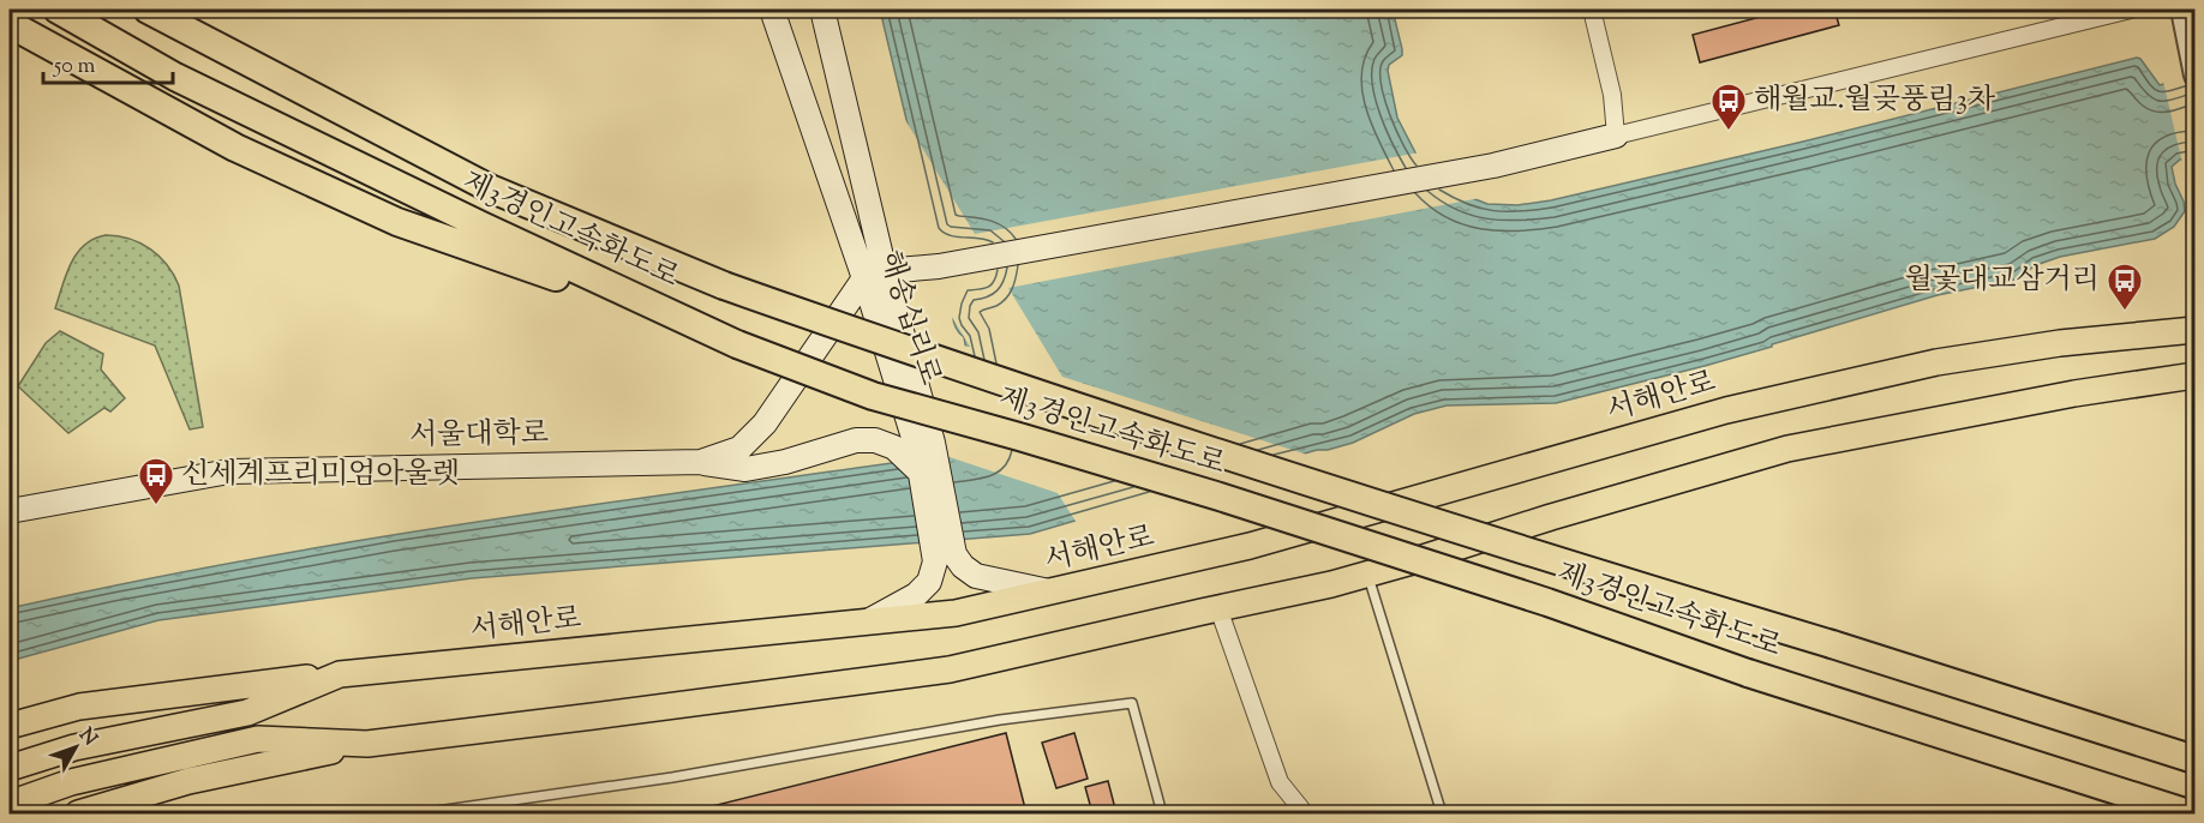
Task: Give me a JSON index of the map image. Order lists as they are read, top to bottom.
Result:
{
  "streets": {
    "highway": ["제3경인고속화도로"],
    "main road": ["해송십리로", "서해안로", "서울대학로"]
  },
  "crossings": [
    ["해송십리로", "서해안로"],
    ["해송십리로", "서울대학로"]
  ],
  "places": {
    "bus stop": ["해월교.월곶풍림3차", "월곷대교삼거리", "신세계프리미엄아울렛"]
  },
  "scale_bar": "50 m",
  "north": "top right"
}
